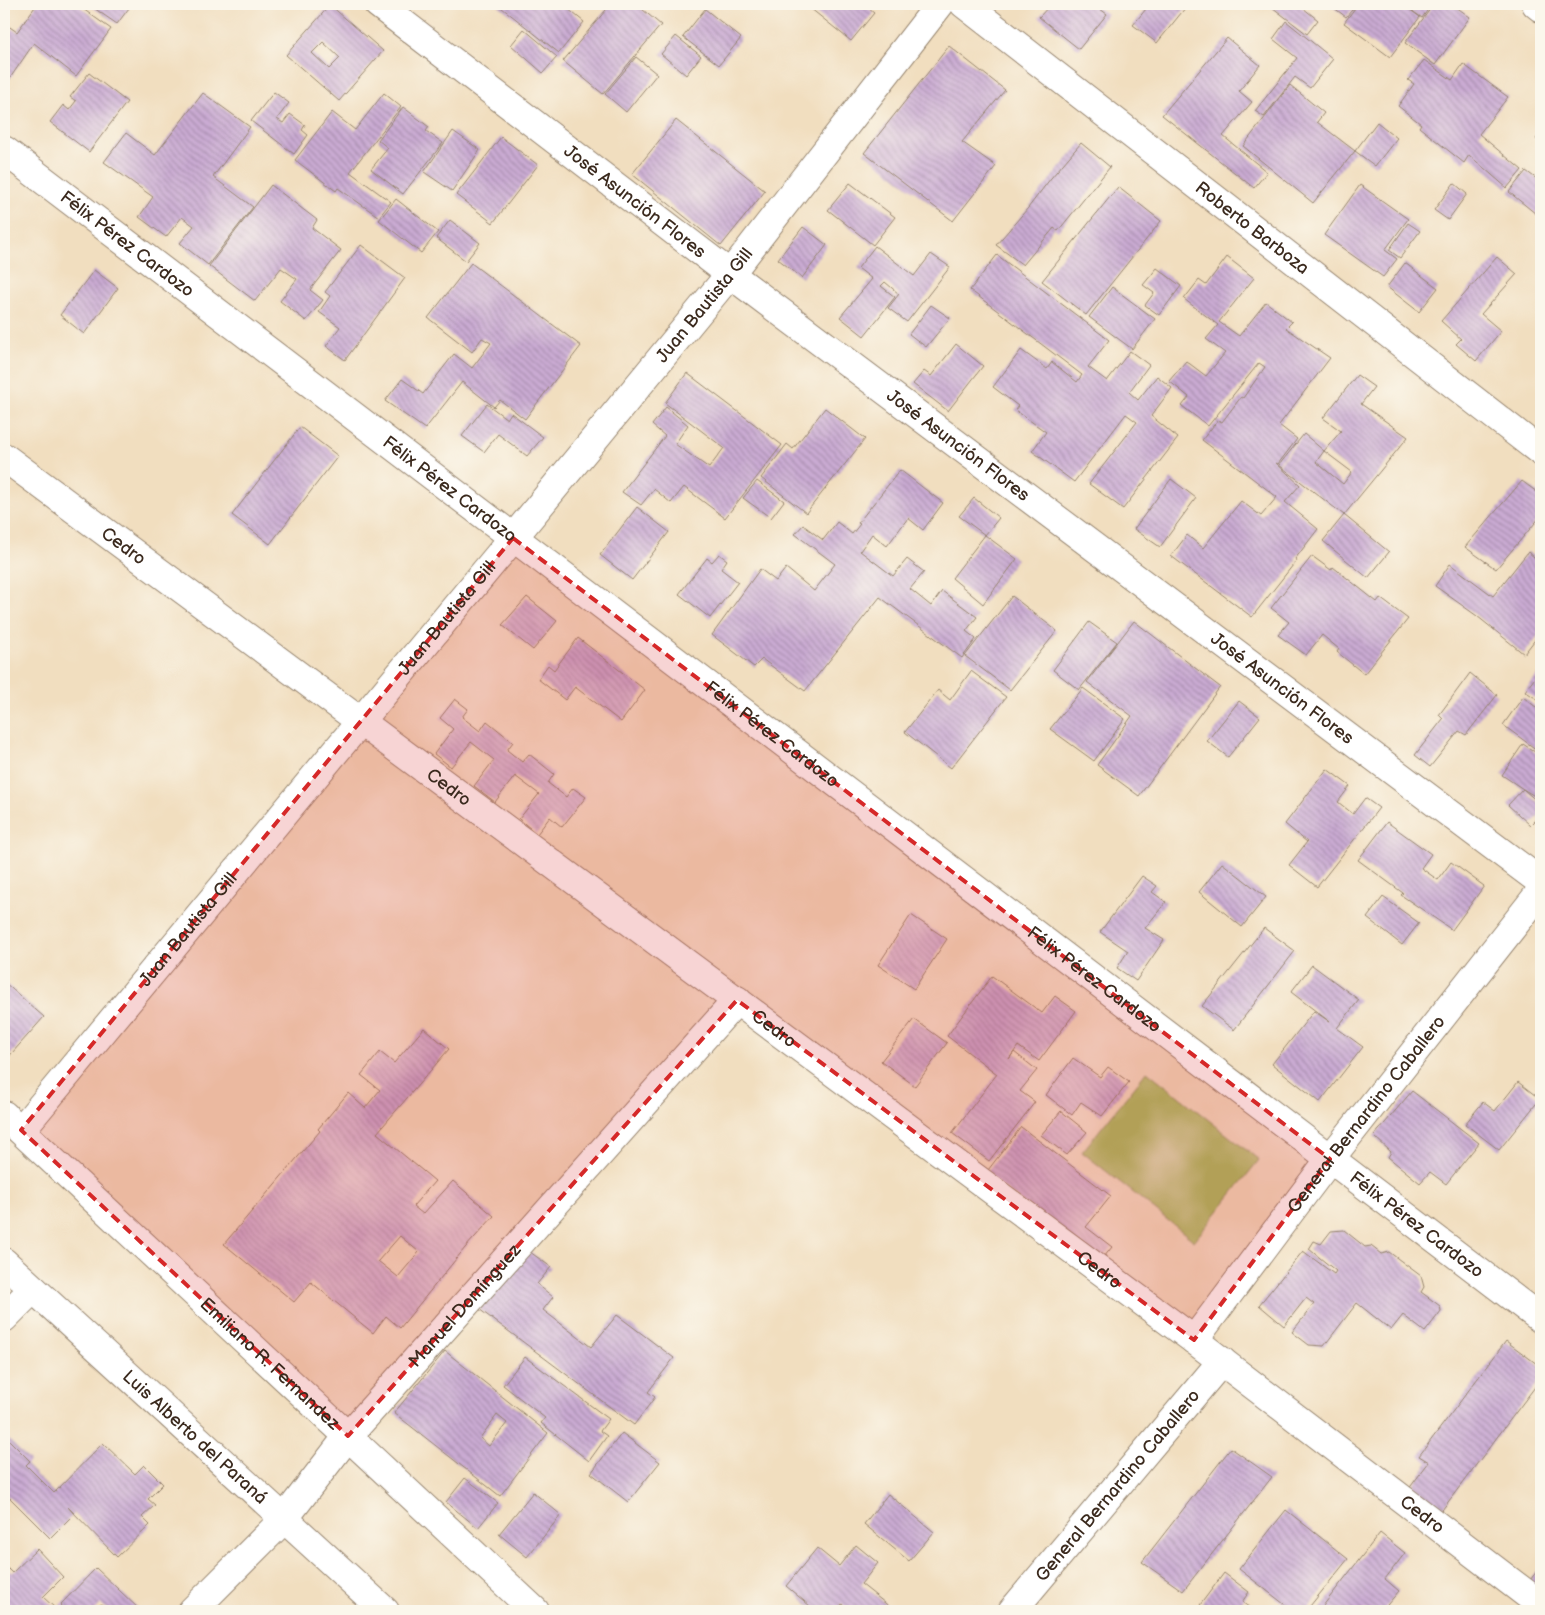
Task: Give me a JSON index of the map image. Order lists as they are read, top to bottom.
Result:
{
  "streets": {
    "street": [
      "José Asunción Flores",
      "Roberto Barboza",
      "Félix Pérez Cardozo",
      "Juan Bautista Gill",
      "Cedro",
      "General Bernardino Caballero",
      "Manuel Domínguez",
      "Emiliano R. Fernandez",
      "Luis Alberto del Paraná"
    ]
  },
  "crossings": [
    ["José Asunción Flores", "Juan Bautista Gill"],
    ["Félix Pérez Cardozo", "Juan Bautista Gill"],
    ["Félix Pérez Cardozo", "General Bernardino Caballero"],
    ["Juan Bautista Gill", "Cedro"],
    ["Juan Bautista Gill", "Emiliano R. Fernandez"],
    ["Cedro", "General Bernardino Caballero"],
    ["Cedro", "Manuel Domínguez"],
    ["Manuel Domínguez", "Emiliano R. Fernandez"],
    ["Manuel Domínguez", "Luis Alberto del Paraná"]
  ]
}
